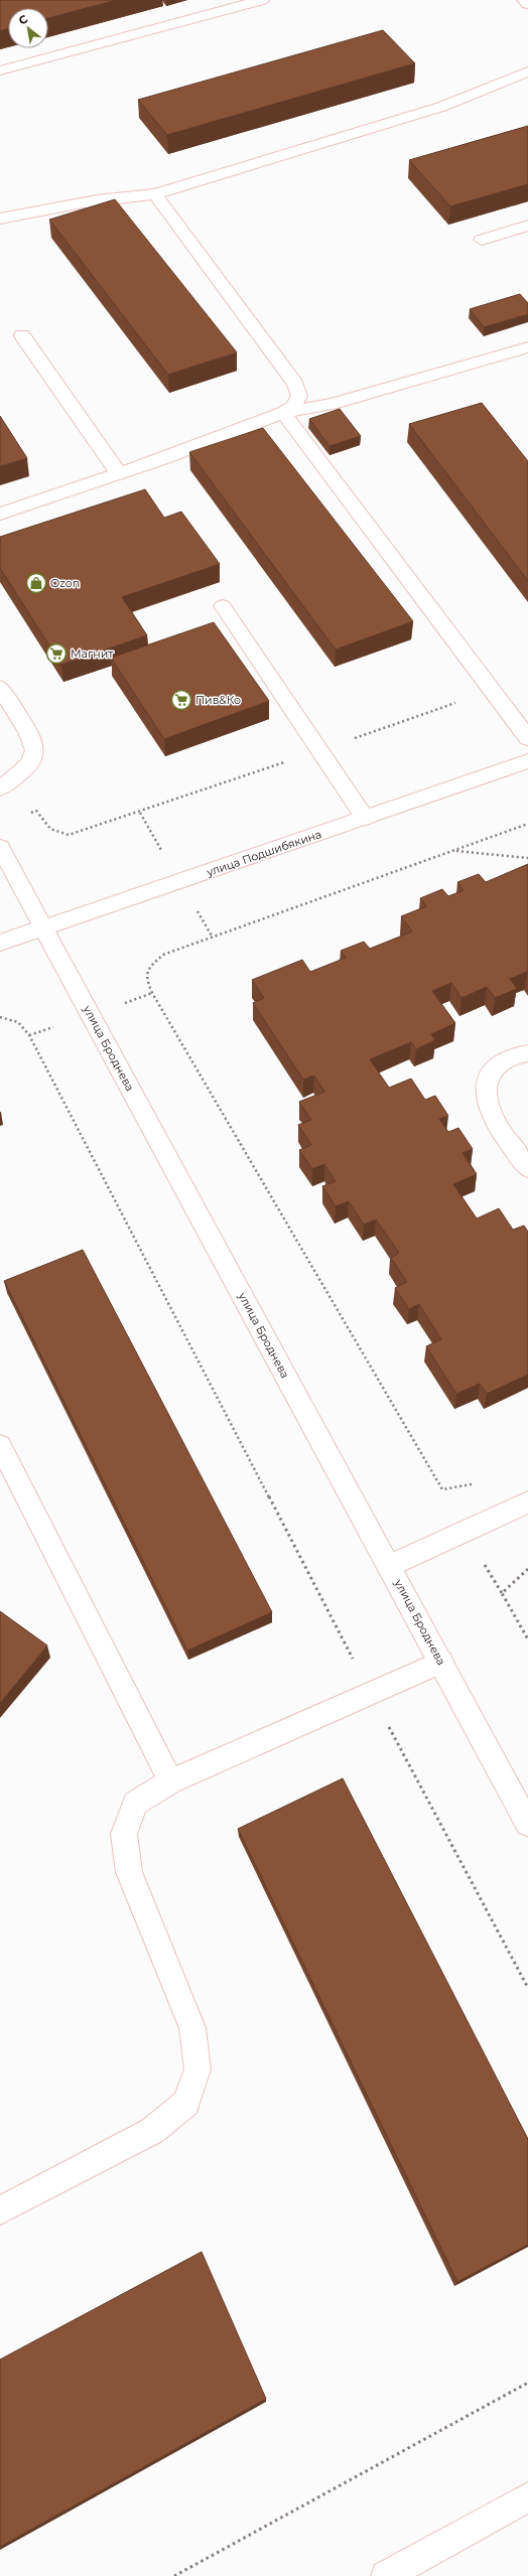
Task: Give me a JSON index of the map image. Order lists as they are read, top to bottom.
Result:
{
  "streets": {
    "main road": ["улица Подшибякина", "улица Броднева"]
  },
  "crossings": [
    ["улица Подшибякина", "улица Броднева"]
  ],
  "places": {
    "shop": ["Ozon"],
    "supermarket": ["Магнит", "Пив&Ко"]
  },
  "north": "top left"
}
